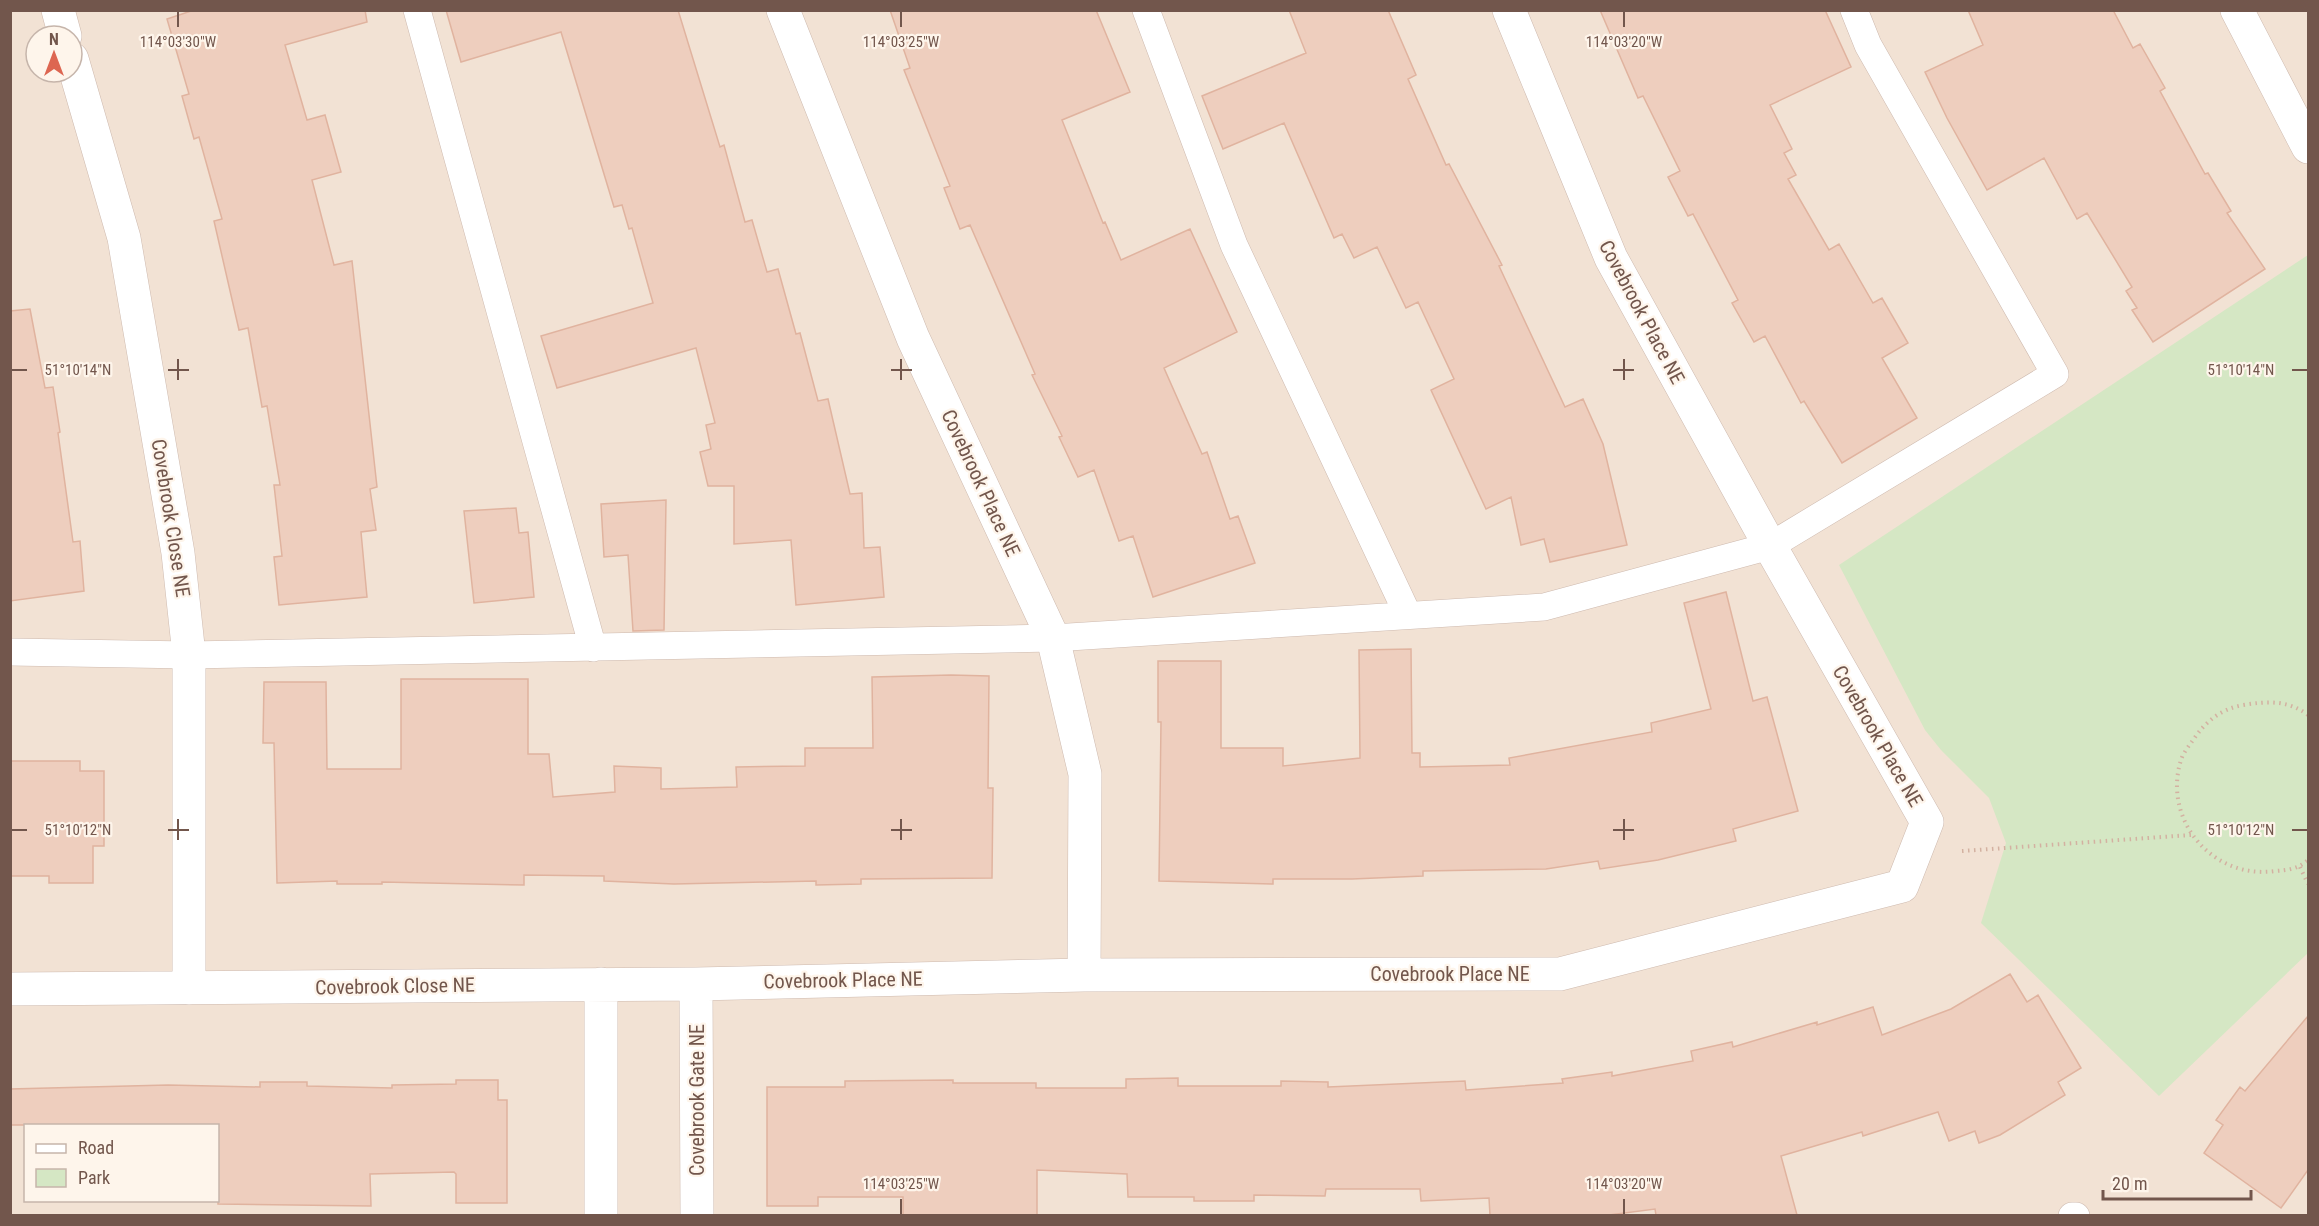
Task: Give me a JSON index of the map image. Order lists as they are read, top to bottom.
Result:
{
  "streets": {
    "street": ["Covebrook Place NE", "Covebrook Close NE", "Covebrook Gate NE"]
  },
  "crossings": [
    ["Covebrook Place NE", "Covebrook Close NE"],
    ["Covebrook Place NE", "Covebrook Gate NE"]
  ],
  "legend": ["Road", "Park"],
  "scale_bar": "20 m",
  "north": "top",
  "coordinates": [
    "114°03'30\"W",
    "114°03'25\"W",
    "114°03'20\"W",
    "51°10'14\"N",
    "51°10'12\"N"
  ]
}
